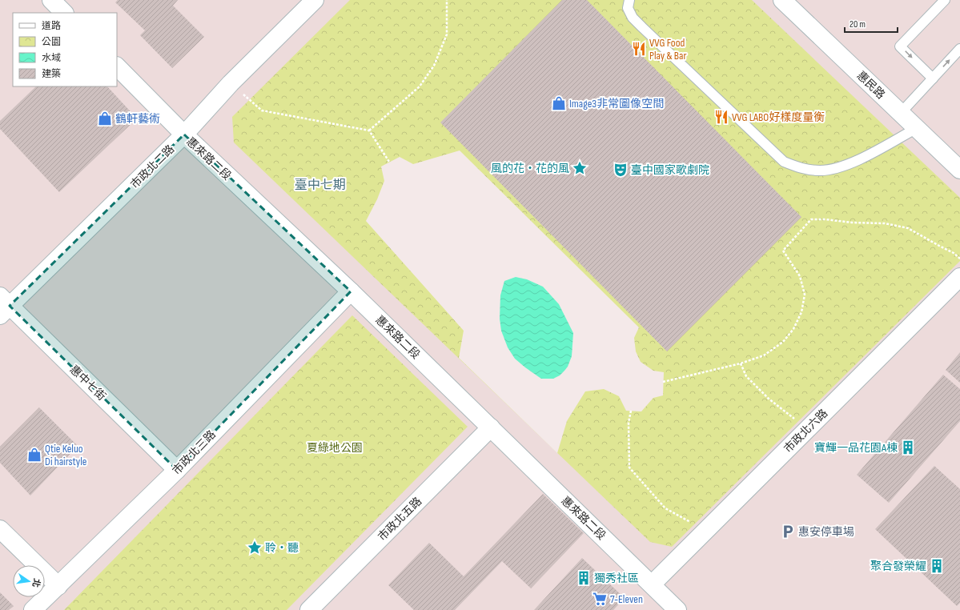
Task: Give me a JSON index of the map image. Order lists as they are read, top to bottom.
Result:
{
  "streets": {
    "street": [
      "惠民路",
      "惠來路二段",
      "市政北二路",
      "惠中七街",
      "市政北六路",
      "市政北三路",
      "市政北五路"
    ]
  },
  "crossings": [
    ["惠來路二段", "市政北二路"],
    ["惠來路二段", "市政北六路"],
    ["惠來路二段", "市政北三路"],
    ["惠來路二段", "市政北五路"],
    ["市政北二路", "惠中七街"],
    ["惠中七街", "市政北三路"]
  ],
  "districts": ["臺中七期"],
  "parks": ["夏綠地公園"],
  "places": {
    "restaurant": ["VVG Food Play & Bar", "VVG LABO好樣度量衡"],
    "shop": ["Image3非常圖像空間", "鶴軒藝術", "Qtie Keluo Di hairstyle"],
    "place": ["風的花‧花的風", "聆‧聽"],
    "theatre": ["臺中國家歌劇院"],
    "building": ["寶輝一品花園A棟", "聚合發榮耀", "獨秀社區"],
    "parking": ["惠安停車場"],
    "supermarket": ["7-Eleven"]
  },
  "legend": [
    "道路",
    "公園",
    "水域",
    "建築"
  ],
  "scale_bar": "20 m",
  "north": "right"
}
